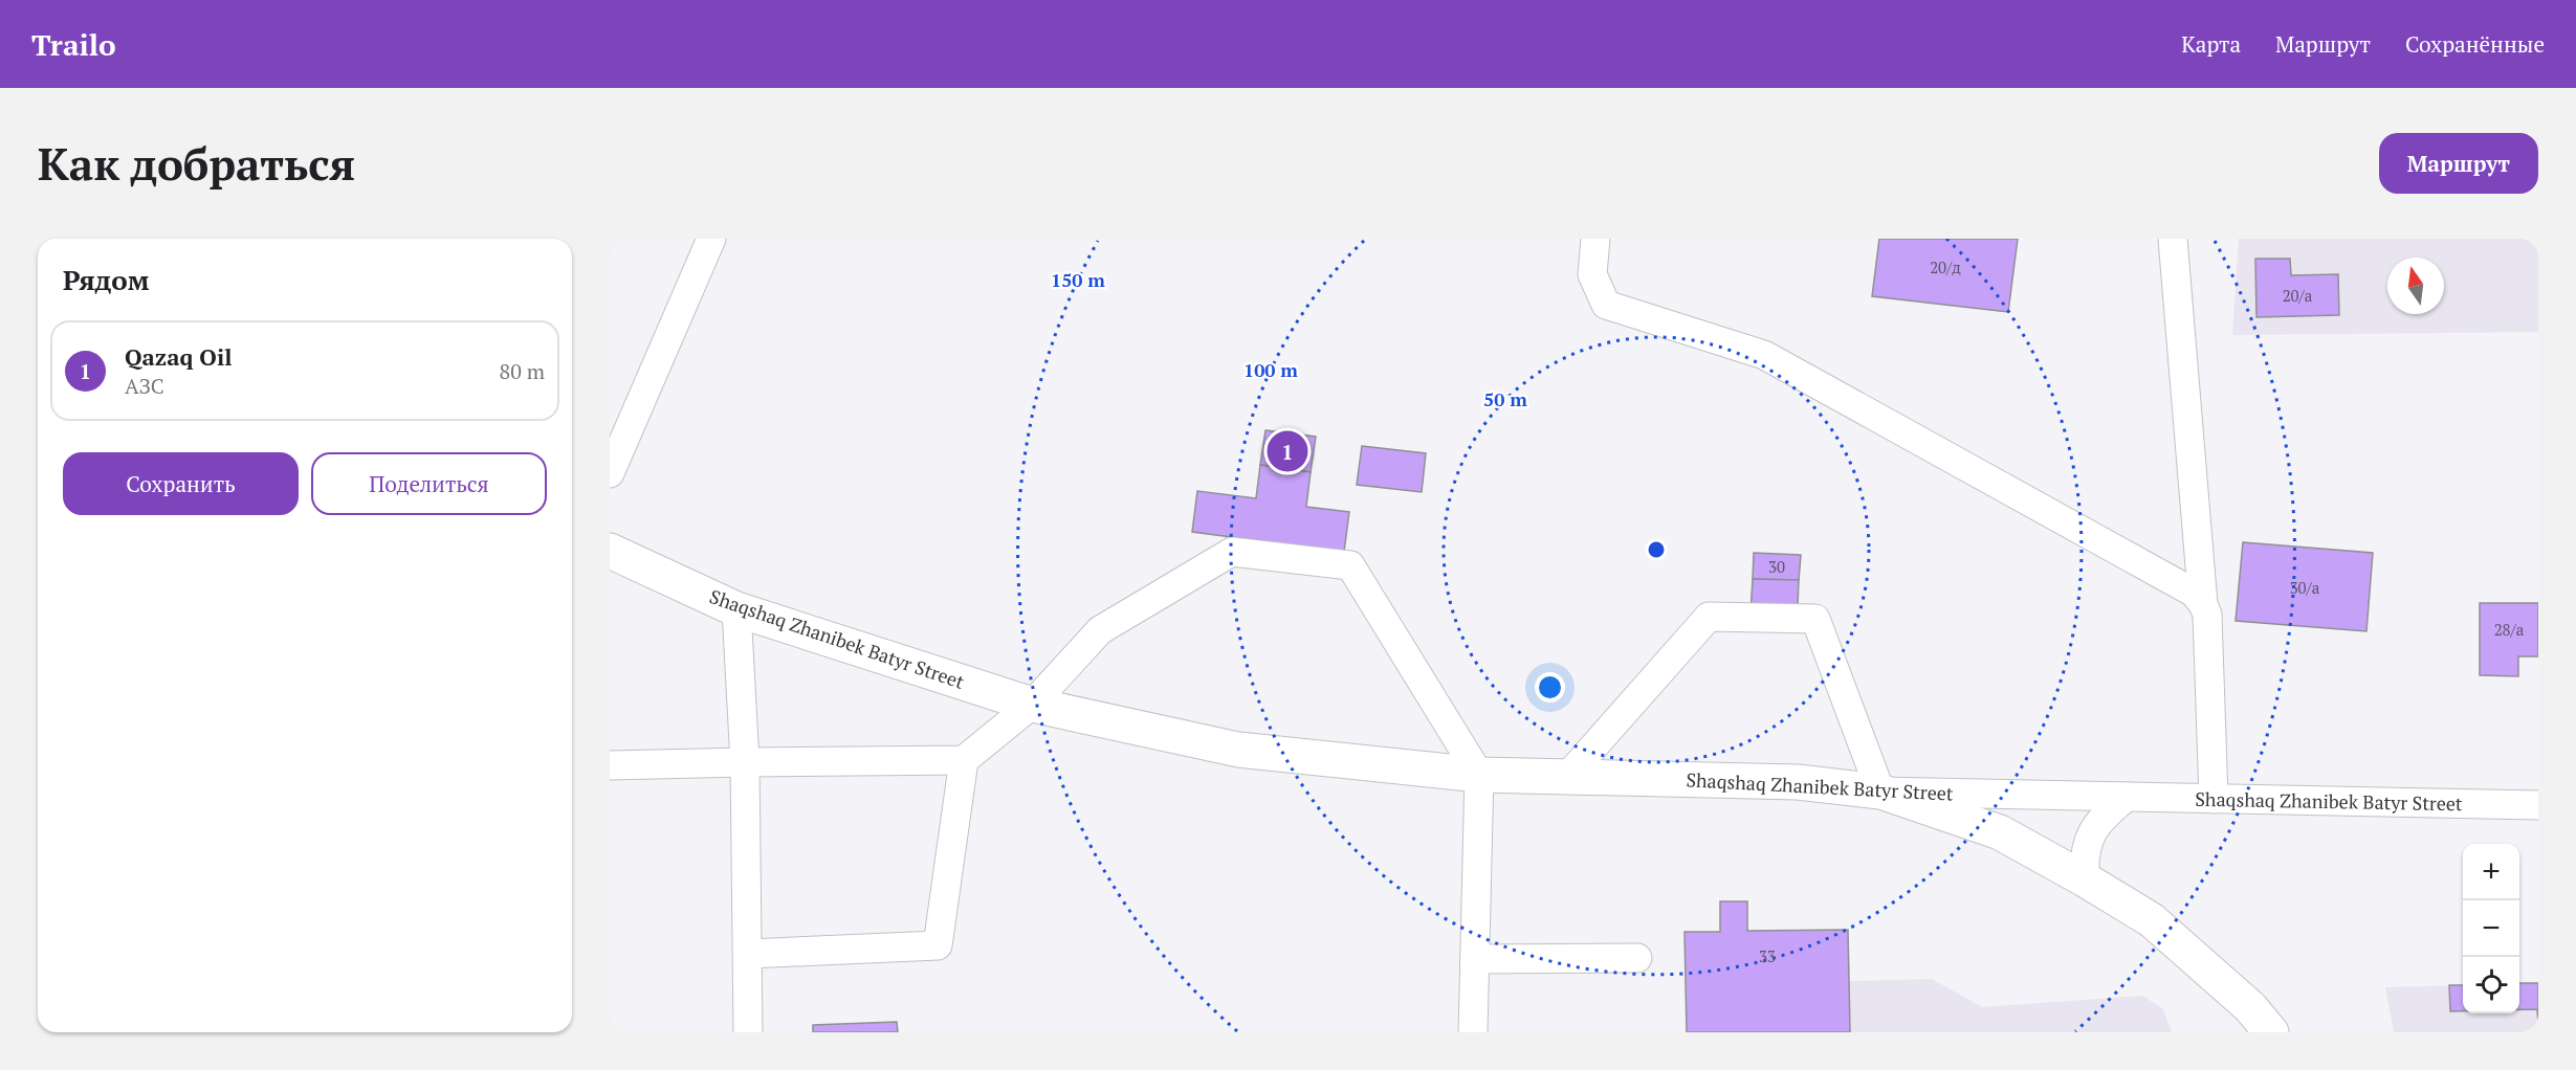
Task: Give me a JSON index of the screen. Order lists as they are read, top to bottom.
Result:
{
  "streets": {
    "main road": ["Shaqshaq Zhanibek Batyr Street"]
  },
  "house_numbers": [
    "20/д",
    "20/а",
    "30",
    "30/а",
    "28/а",
    "33"
  ],
  "north": "top",
  "page": {
    "header": "Trailo",
    "nav": ["Карта", "Маршрут", "Сохранённые"],
    "buttons": [
      "Маршрут",
      ["Сохранить", "Поделиться"]
    ],
    "title": "Как добраться",
    "heading": "Рядом",
    "list": [
      {
        "mark": "1",
        "name": "Qazaq Oil",
        "note": "АЗС",
        "value": "80 m"
      }
    ],
    "pins": "1",
    "map_buttons": ["+", "−"]
  },
  "rings": ["150 m", "100 m", "50 m"]
}
